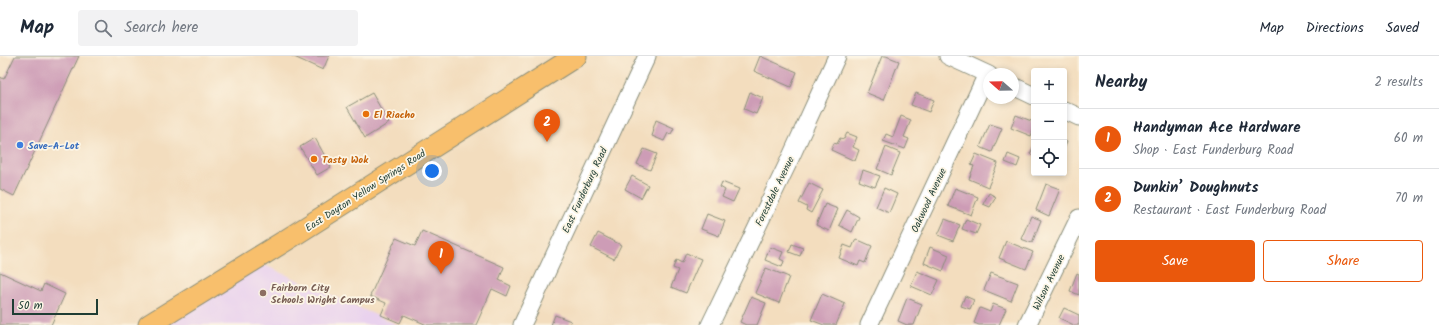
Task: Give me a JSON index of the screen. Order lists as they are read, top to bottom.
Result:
{
  "streets": {
    "main road": ["East Dayton Yellow Springs Road"],
    "street": [
      "East Funderburg Road",
      "Forestdale Avenue",
      "Oakwood Avenue",
      "Wilson Avenue"
    ]
  },
  "places": [
    "El Riacho",
    "Save-A-Lot",
    "Tasty Wok",
    "Fairborn City Schools Wright Campus"
  ],
  "scale_bar": "50 m",
  "north": "left",
  "page": {
    "header": "Map",
    "search": "Search here",
    "nav": ["Map", "Directions", "Saved"],
    "heading": ["Nearby", "2 results"],
    "map_buttons": ["+", "−"],
    "list": [
      {
        "mark": "1",
        "name": "Handyman Ace Hardware",
        "note": "Shop · East Funderburg Road",
        "value": "60 m"
      },
      {
        "mark": "2",
        "name": "Dunkin’ Doughnuts",
        "note": "Restaurant · East Funderburg Road",
        "value": "70 m"
      }
    ],
    "pins": ["2", "1"],
    "buttons": ["Save", "Share"],
    "scale": "50 m"
  }
}
